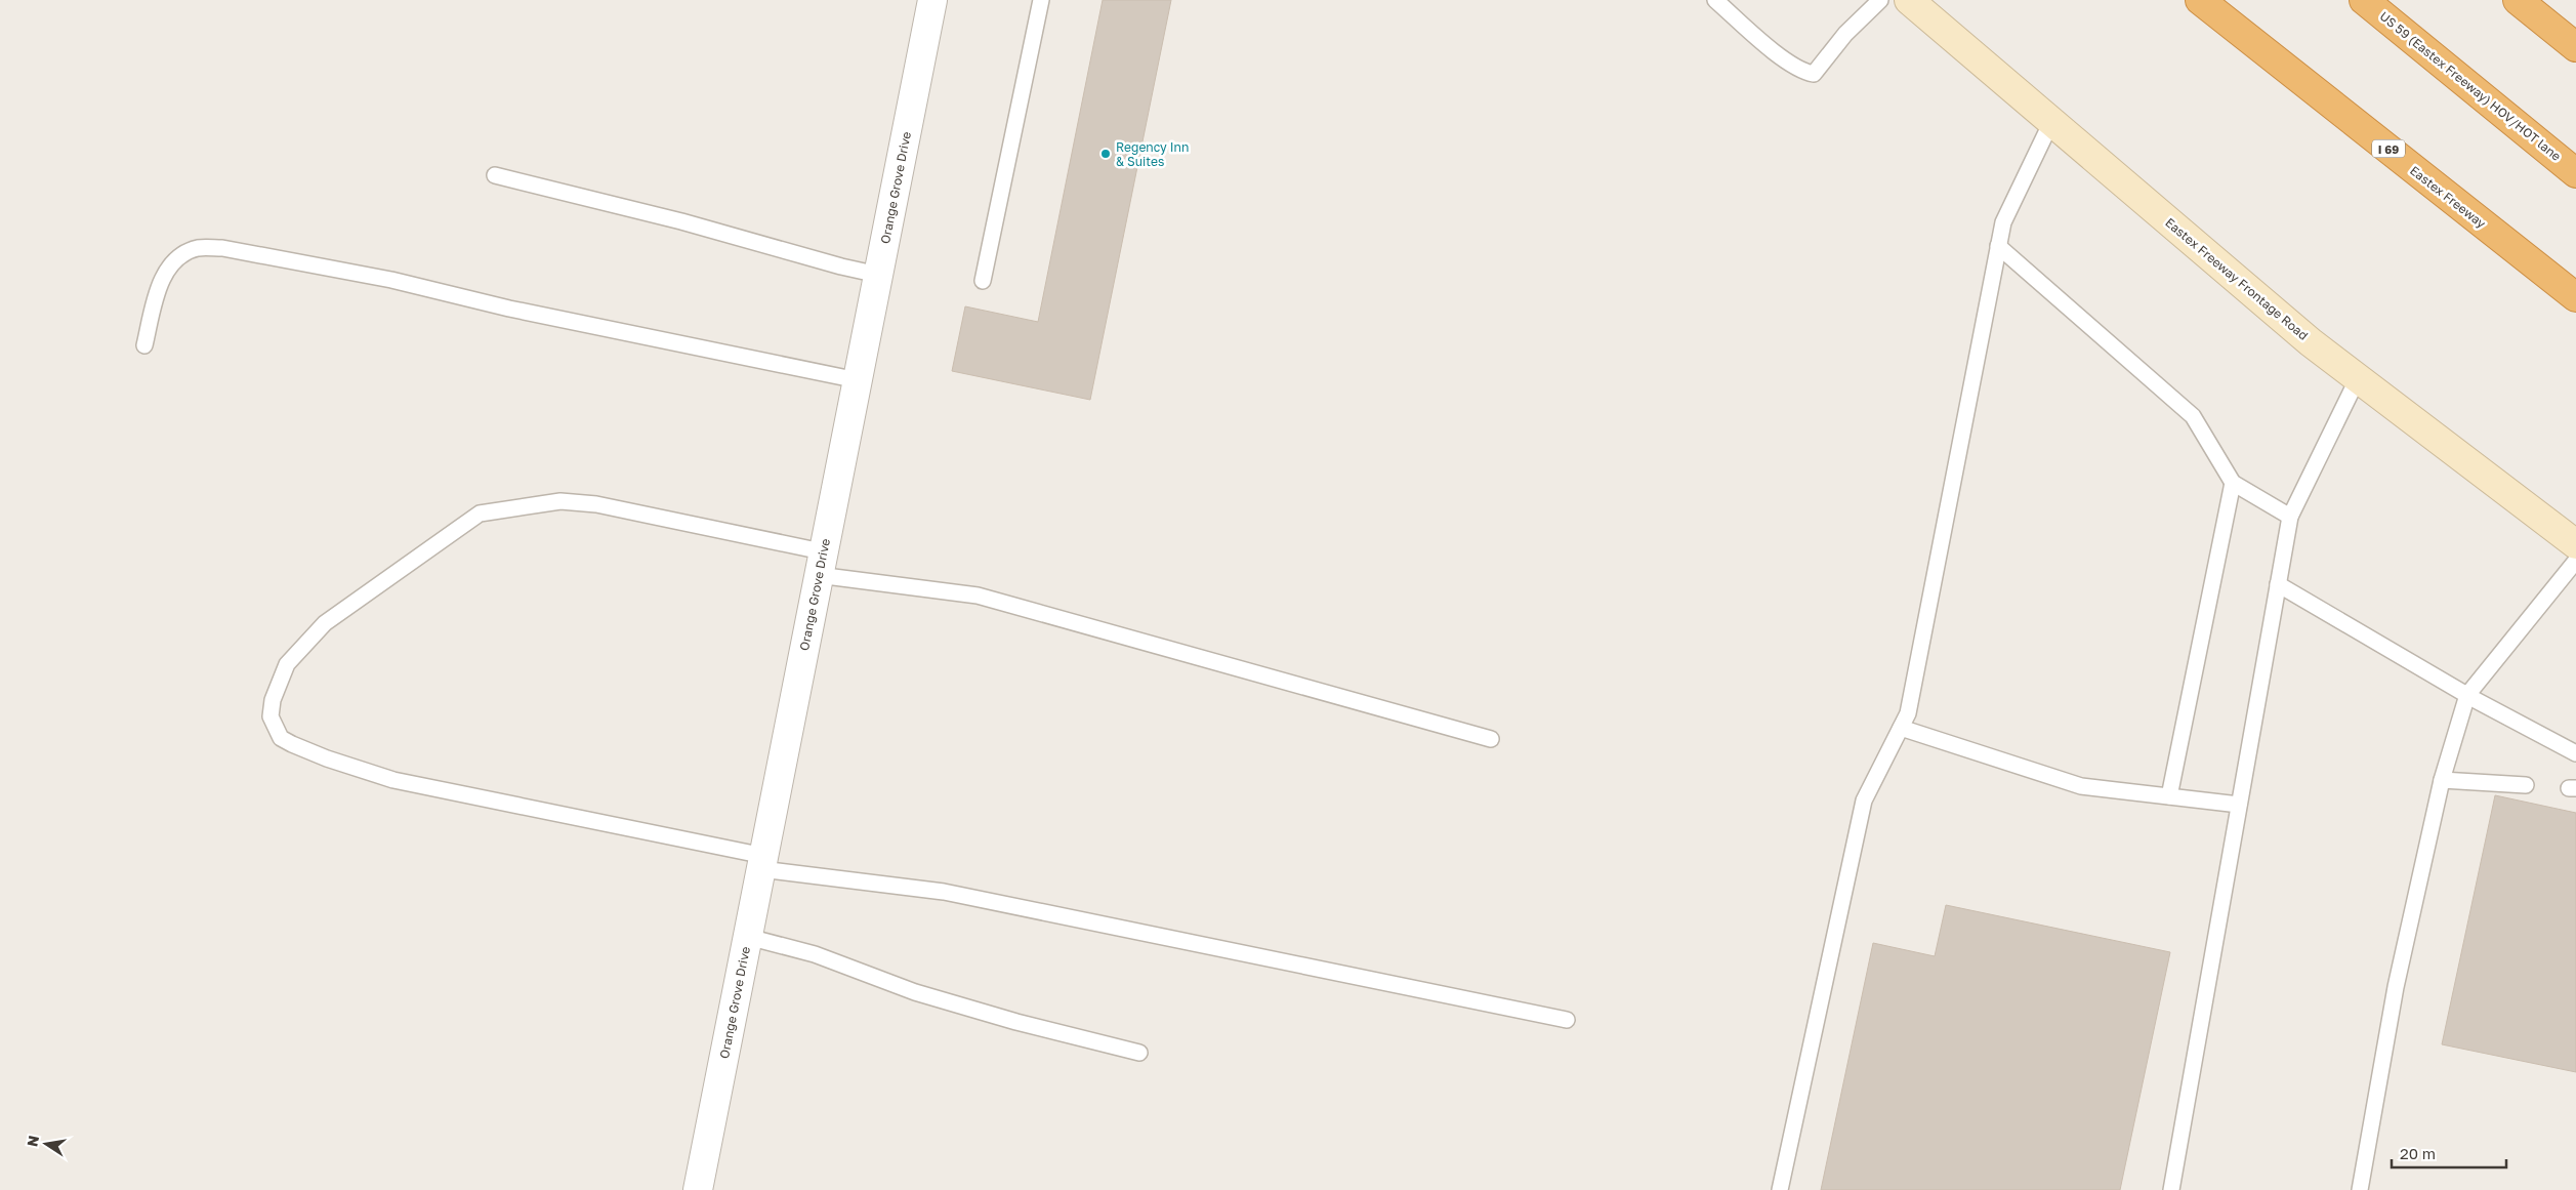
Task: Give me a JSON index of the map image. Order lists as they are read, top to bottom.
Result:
{
  "streets": {
    "highway": ["US 59 (Eastex Freeway) HOV/HOT lane", "I 69", "Eastex Freeway"],
    "main road": ["Eastex Freeway Frontage Road"],
    "street": ["Orange Grove Drive"]
  },
  "places": ["Regency Inn & Suites"],
  "scale_bar": "20 m",
  "north": "left"
}
